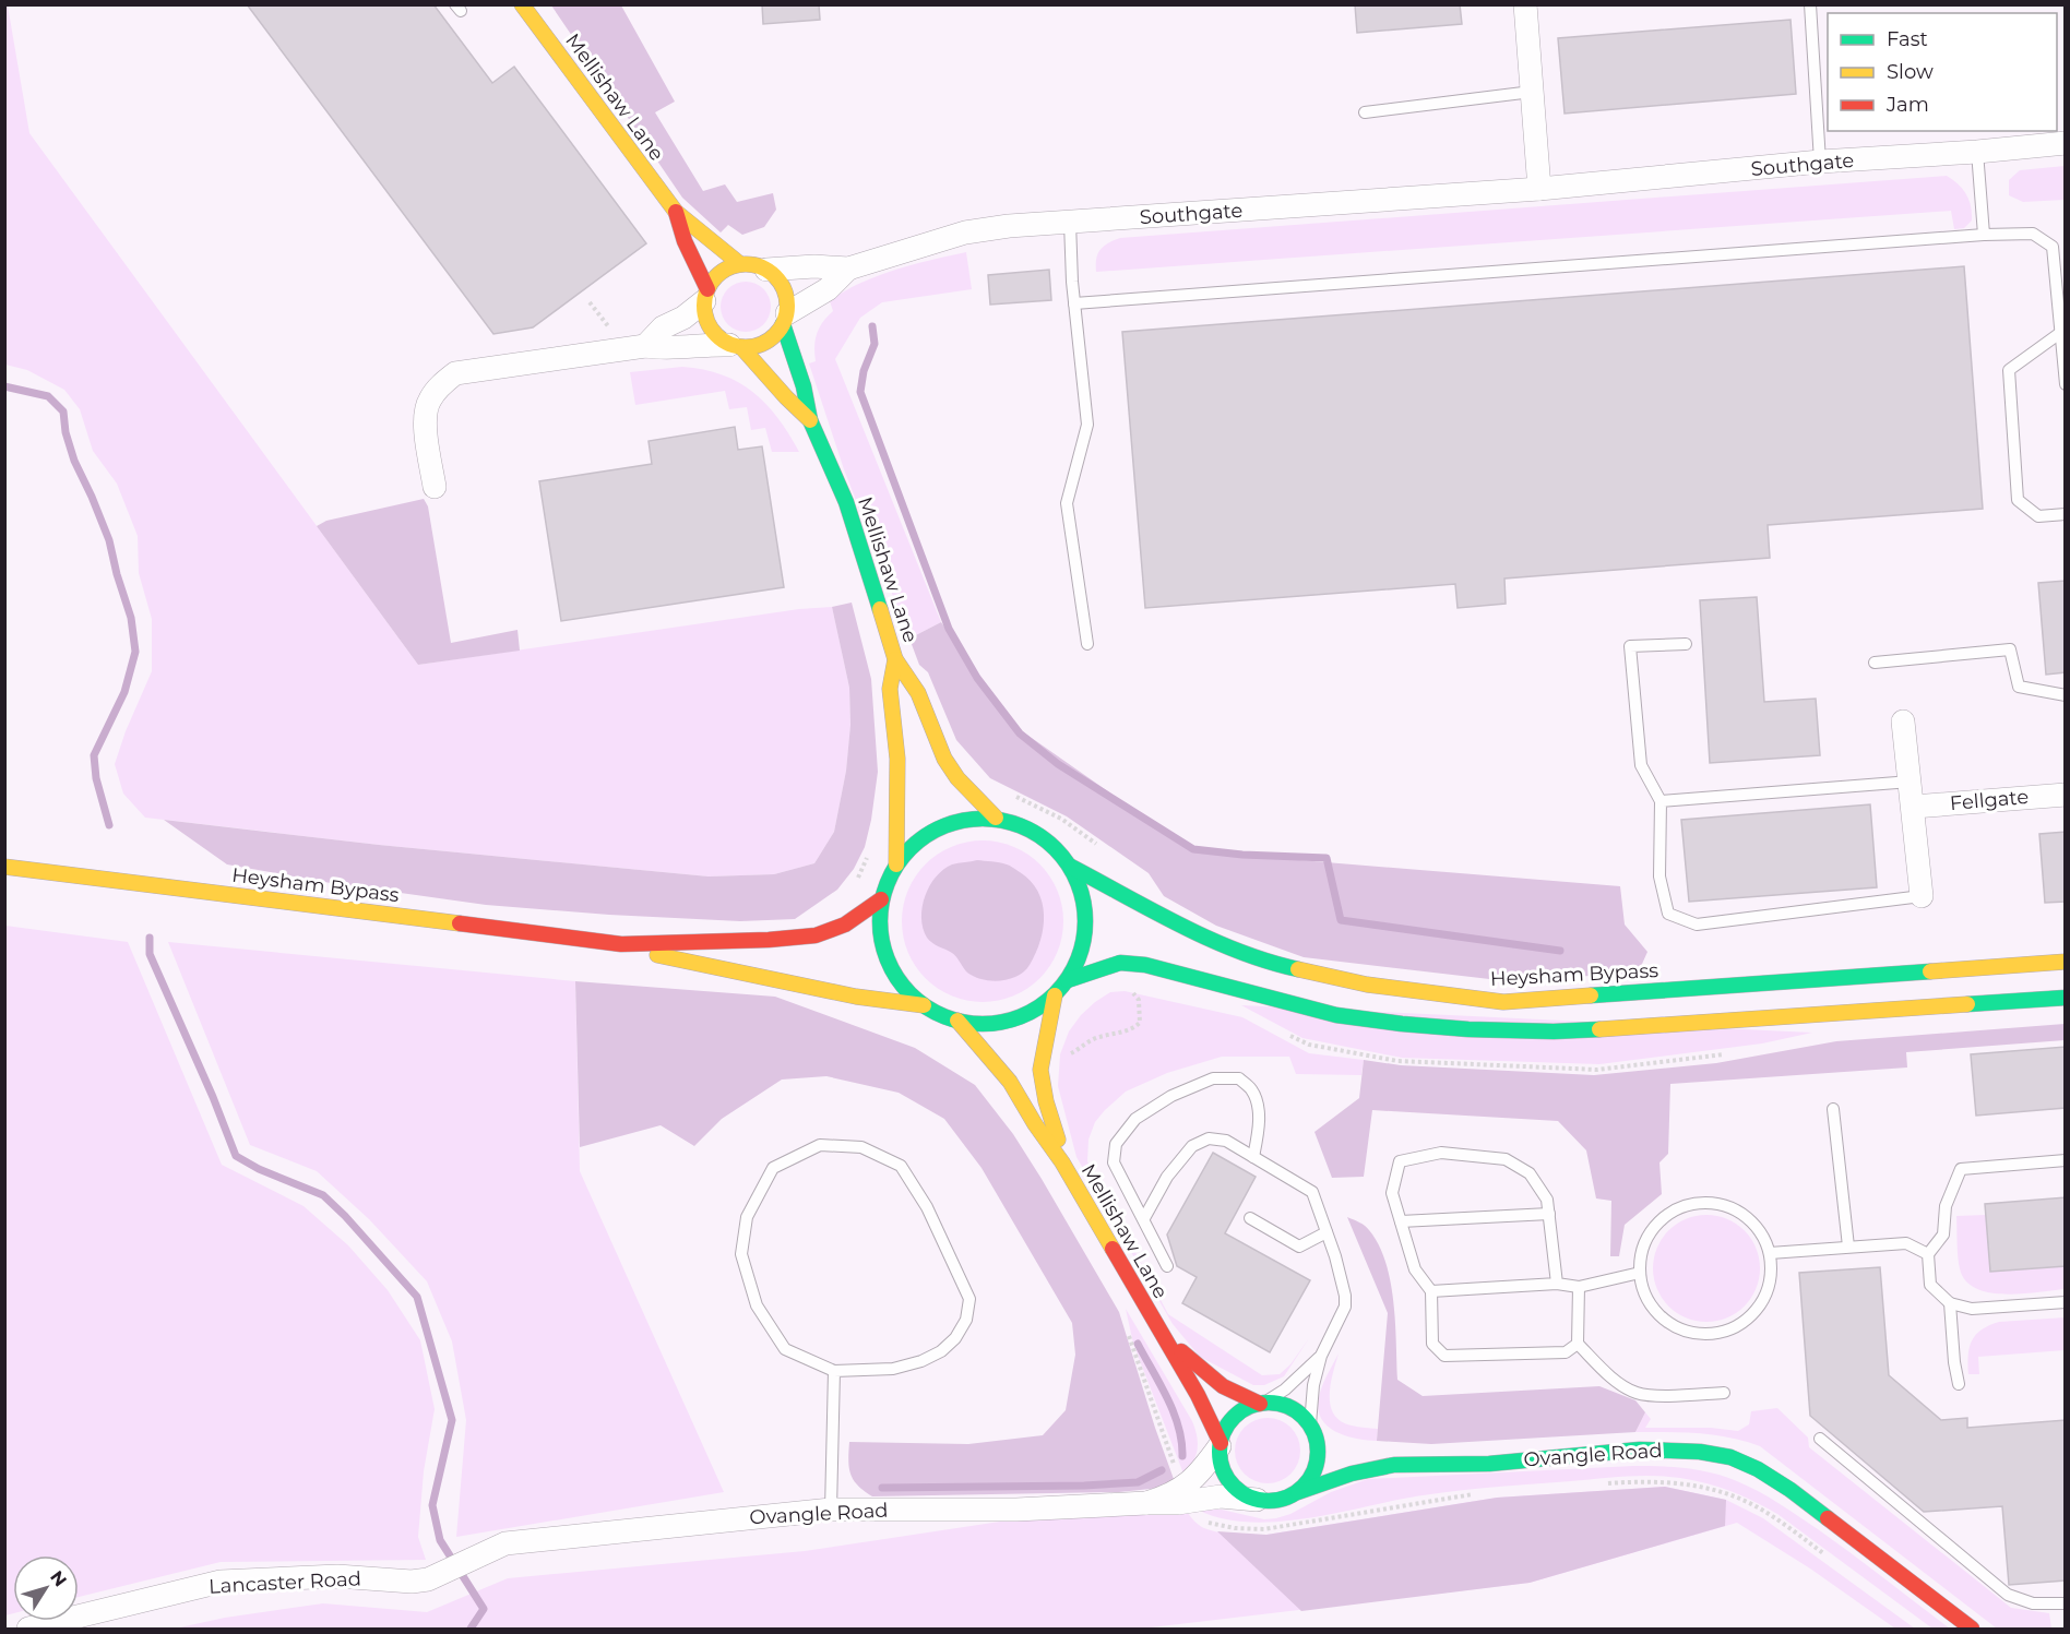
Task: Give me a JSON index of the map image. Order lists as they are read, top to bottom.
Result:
{
  "streets": {
    "main road": ["Mellishaw Lane", "Heysham Bypass", "Ovangle Road"],
    "street": ["Southgate", "Fellgate", "Lancaster Road"]
  },
  "crossings": [
    ["Mellishaw Lane", "Southgate"],
    ["Mellishaw Lane", "Heysham Bypass"],
    ["Mellishaw Lane", "Ovangle Road"],
    ["Ovangle Road", "Lancaster Road"]
  ],
  "legend": ["Fast", "Slow", "Jam"],
  "north": "top right"
}
